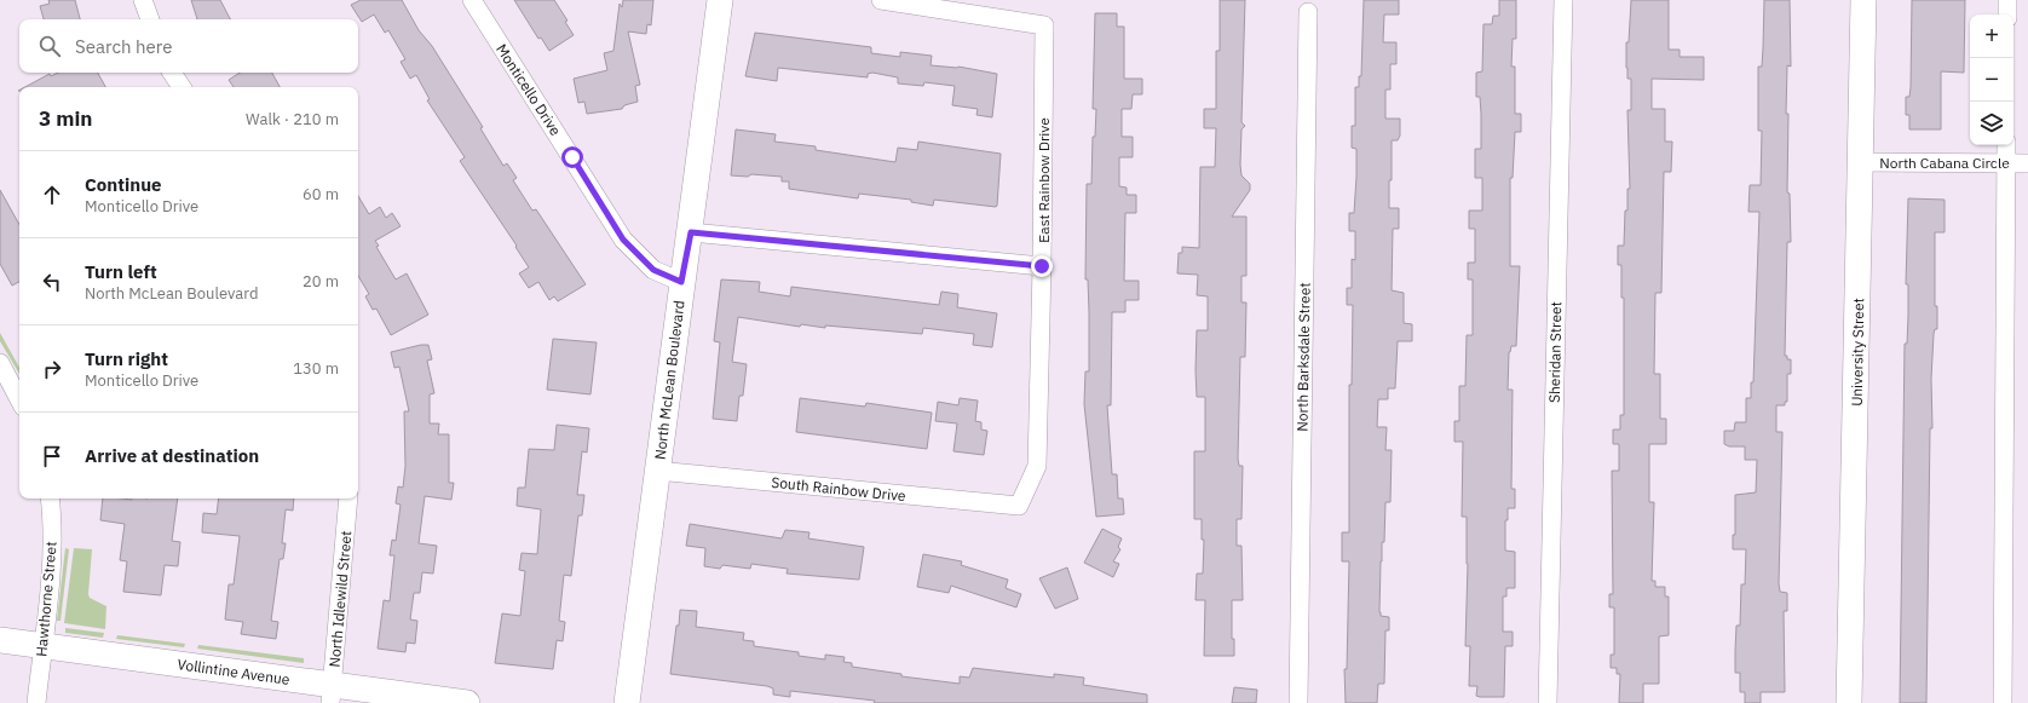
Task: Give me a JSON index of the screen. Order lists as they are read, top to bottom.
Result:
{
  "streets": {
    "street": [
      "Monticello Drive",
      "North Cabana Circle",
      "East Rainbow Drive",
      "Sheridan Street",
      "University Street",
      "North Barksdale Street",
      "North McLean Boulevard",
      "South Rainbow Drive",
      "Hawthorne Street",
      "North Idlewild Street",
      "Vollintine Avenue"
    ]
  },
  "crossings": [
    ["Monticello Drive", "North McLean Boulevard"],
    ["North Cabana Circle", "University Street"],
    ["East Rainbow Drive", "South Rainbow Drive"],
    ["North McLean Boulevard", "South Rainbow Drive"],
    ["Hawthorne Street", "Vollintine Avenue"],
    ["North Idlewild Street", "Vollintine Avenue"]
  ],
  "page": {
    "map_buttons": ["+", "−"],
    "search": "Search here",
    "heading": ["3 min", "Walk · 210 m"],
    "list": [
      ["Continue", "Monticello Drive", "60 m"],
      ["Turn left", "North McLean Boulevard", "20 m"],
      ["Turn right", "Monticello Drive", "130 m"],
      "Arrive at destination"
    ]
  }
}
